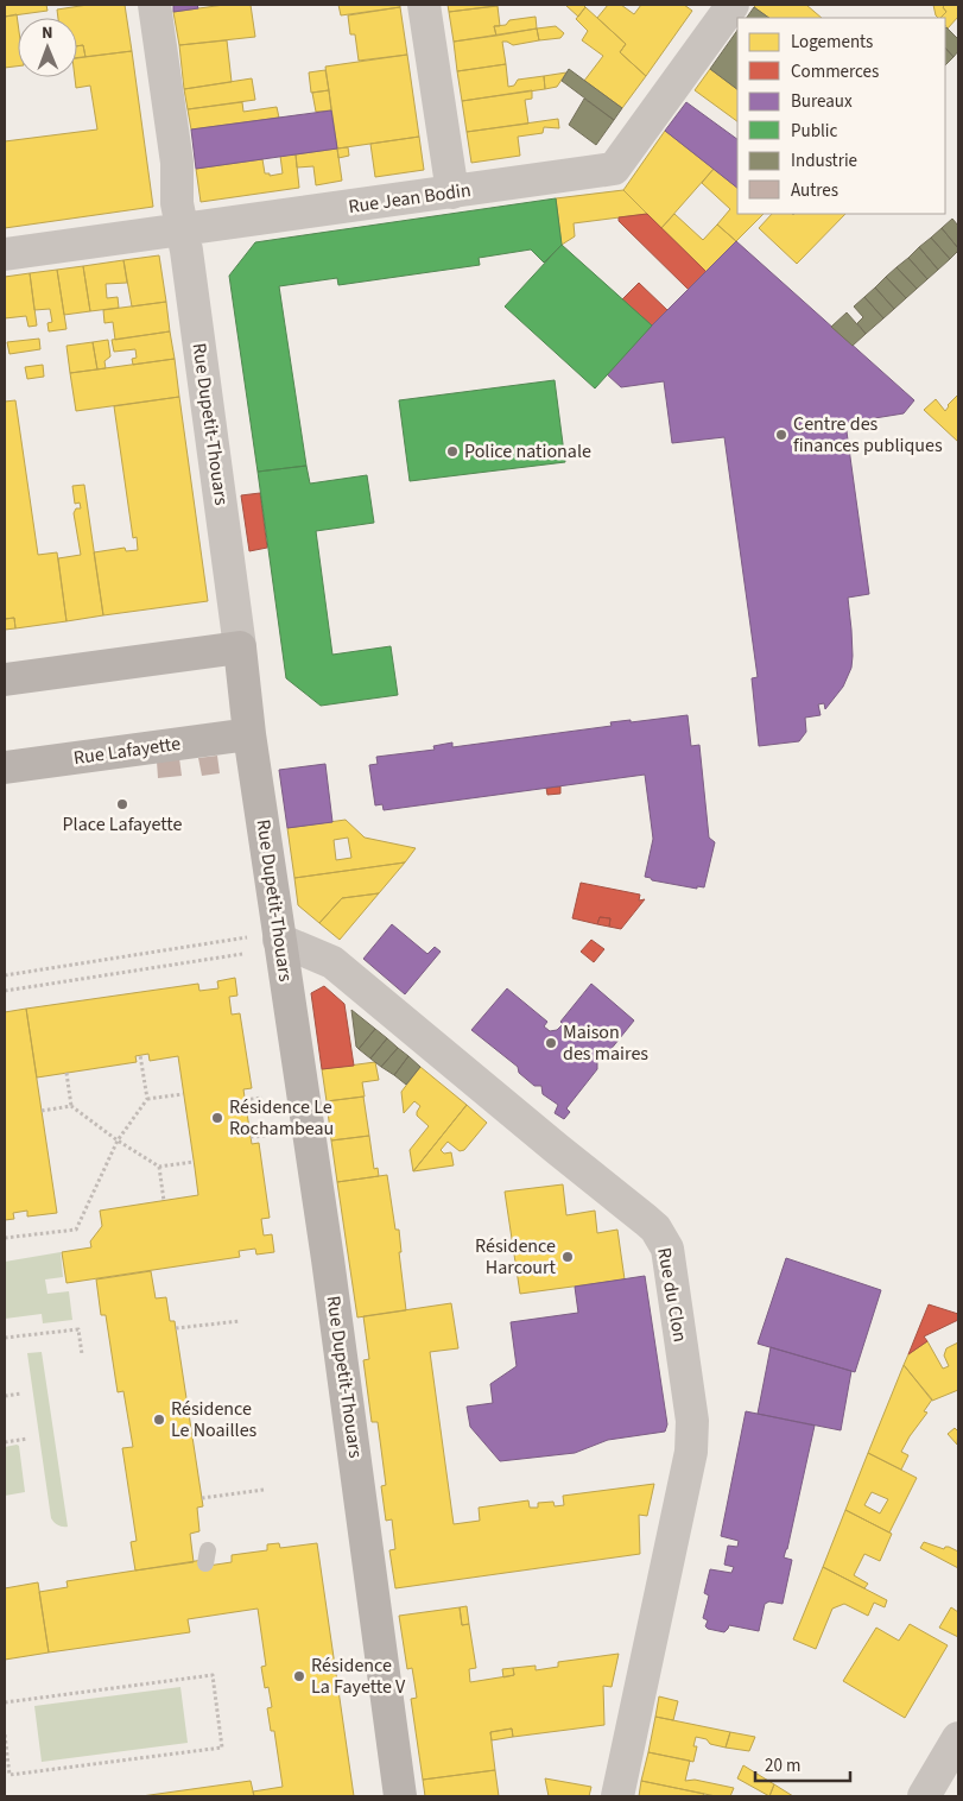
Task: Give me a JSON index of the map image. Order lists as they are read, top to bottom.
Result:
{
  "streets": {
    "street": [
      "Rue Jean Bodin",
      "Rue Dupetit-Thouars",
      "Rue Lafayette",
      "Rue du Clon"
    ]
  },
  "crossings": [
    ["Rue Jean Bodin", "Rue Dupetit-Thouars"],
    ["Rue Dupetit-Thouars", "Rue Lafayette"],
    ["Rue Dupetit-Thouars", "Rue du Clon"]
  ],
  "places": [
    "Centre des finances publiques",
    "Police nationale",
    "Place Lafayette",
    "Maison des maires",
    "Résidence Le Rochambeau",
    "Résidence Harcourt",
    "Résidence Le Noailles",
    "Résidence La Fayette V"
  ],
  "legend": [
    "Logements",
    "Commerces",
    "Bureaux",
    "Public",
    "Industrie",
    "Autres"
  ],
  "scale_bar": "20 m",
  "north": "top"
}
